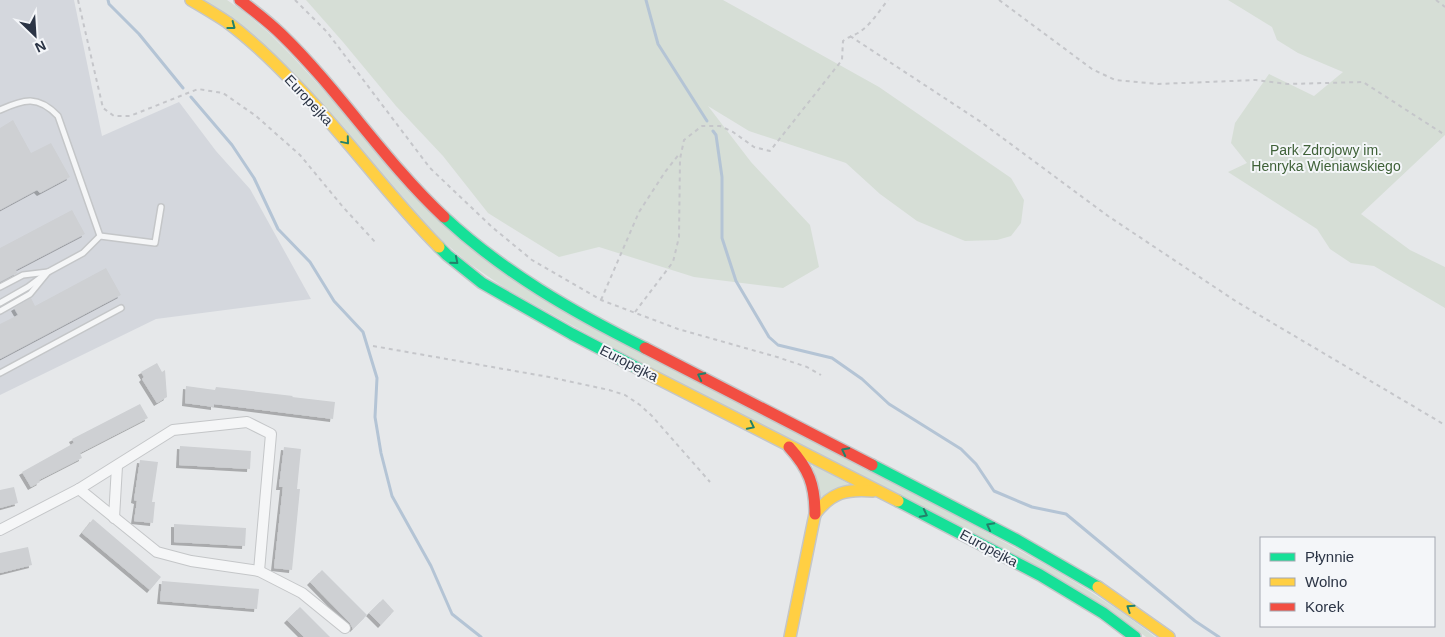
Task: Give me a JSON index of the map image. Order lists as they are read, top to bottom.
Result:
{
  "streets": {
    "main road": ["Europejka"]
  },
  "parks": ["Park Zdrojowy im. Henryka Wieniawskiego"],
  "legend": ["Płynnie", "Wolno", "Korek"],
  "north": "bottom right"
}
